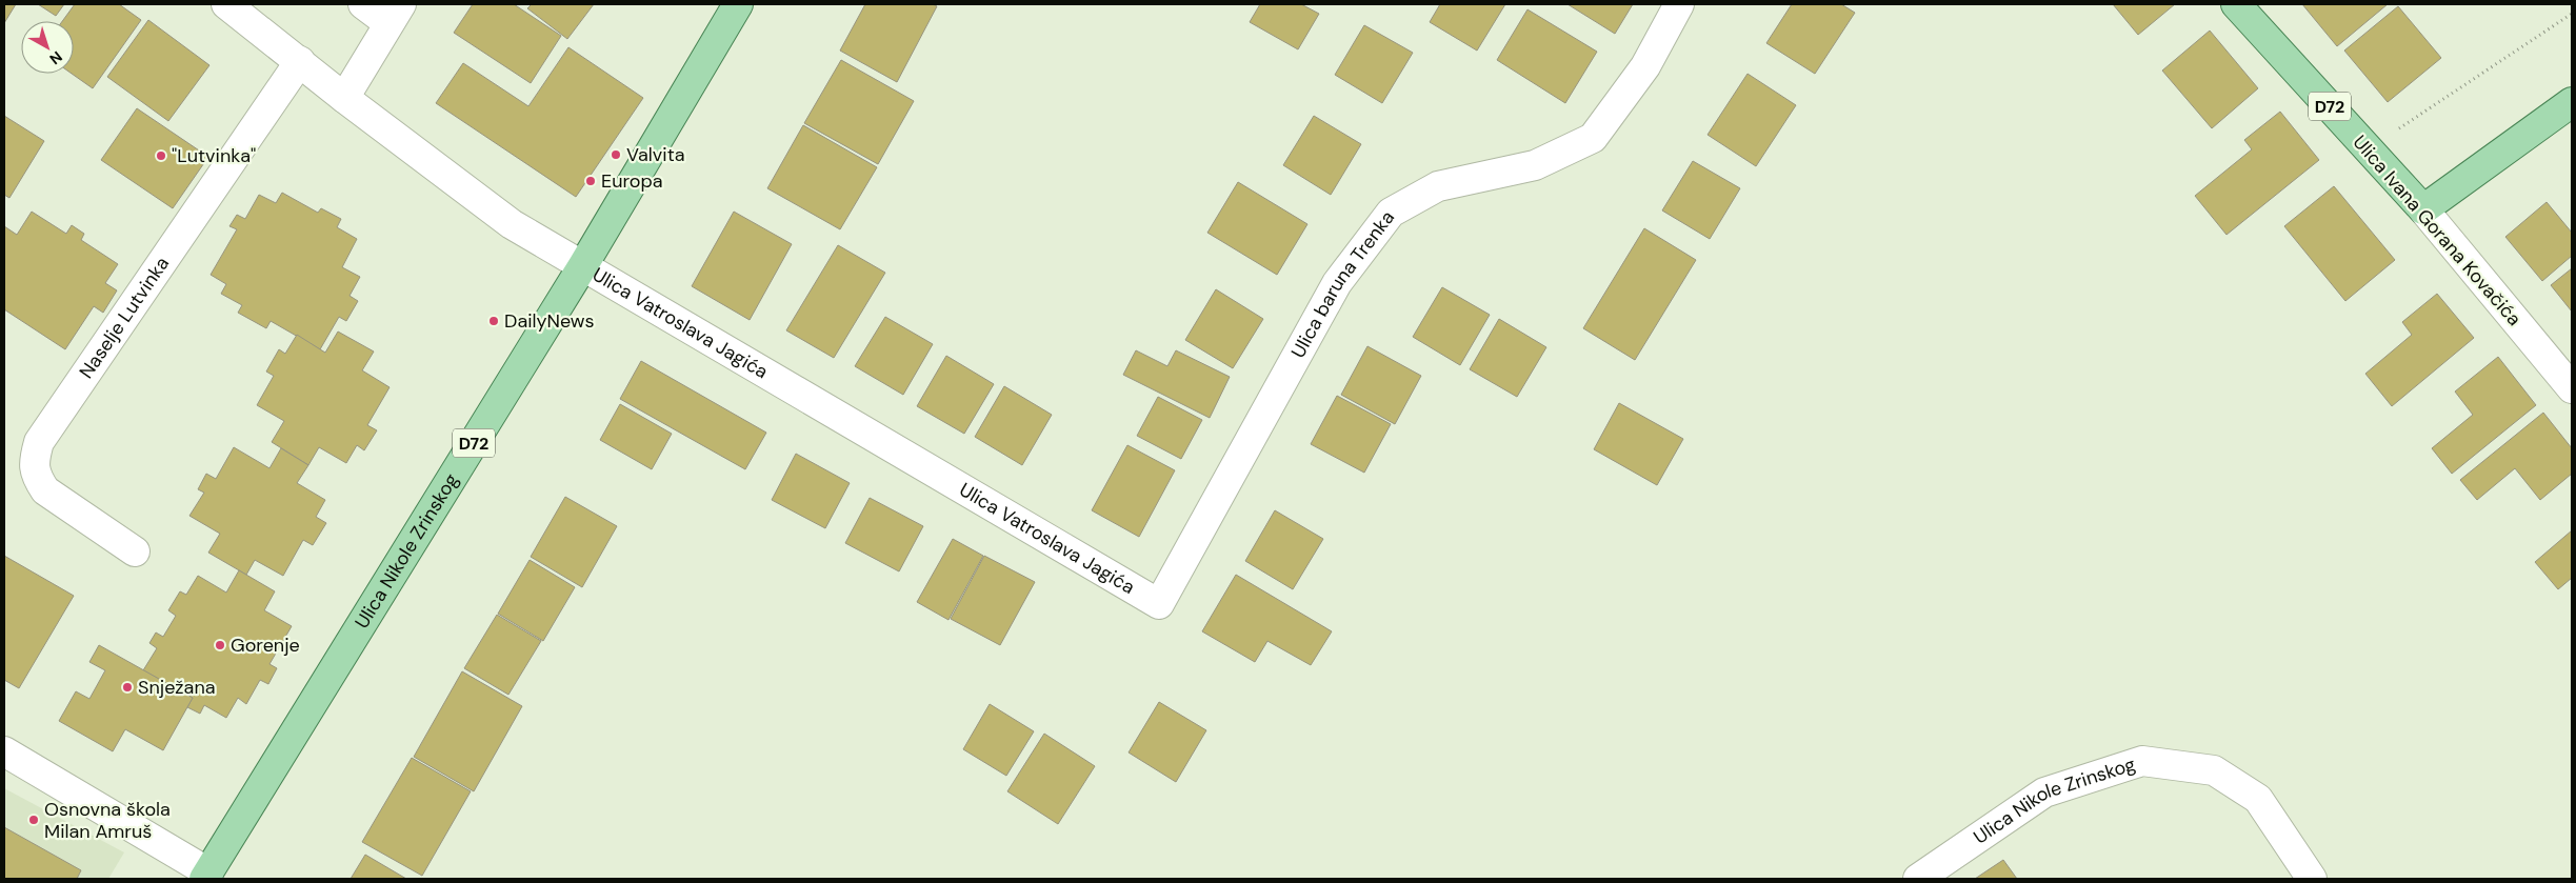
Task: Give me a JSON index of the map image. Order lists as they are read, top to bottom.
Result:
{
  "streets": {
    "main road": ["D72", "Ulica Ivana Gorana Kovačića", "Ulica Nikole Zrinskog"],
    "street": ["Ulica baruna Trenka", "Naselje Lutvinka", "Ulica Vatroslava Jagića"]
  },
  "crossings": [
    ["Ulica baruna Trenka", "Ulica Vatroslava Jagića"],
    ["Naselje Lutvinka", "Ulica Vatroslava Jagića"],
    ["Ulica Vatroslava Jagića", "Ulica Nikole Zrinskog"]
  ],
  "places": [
    "Valvita",
    "\"Lutvinka\"",
    "Europa",
    "DailyNews",
    "Gorenje",
    "Snježana",
    "Osnovna škola Milan Amruš"
  ],
  "north": "bottom right"
}
